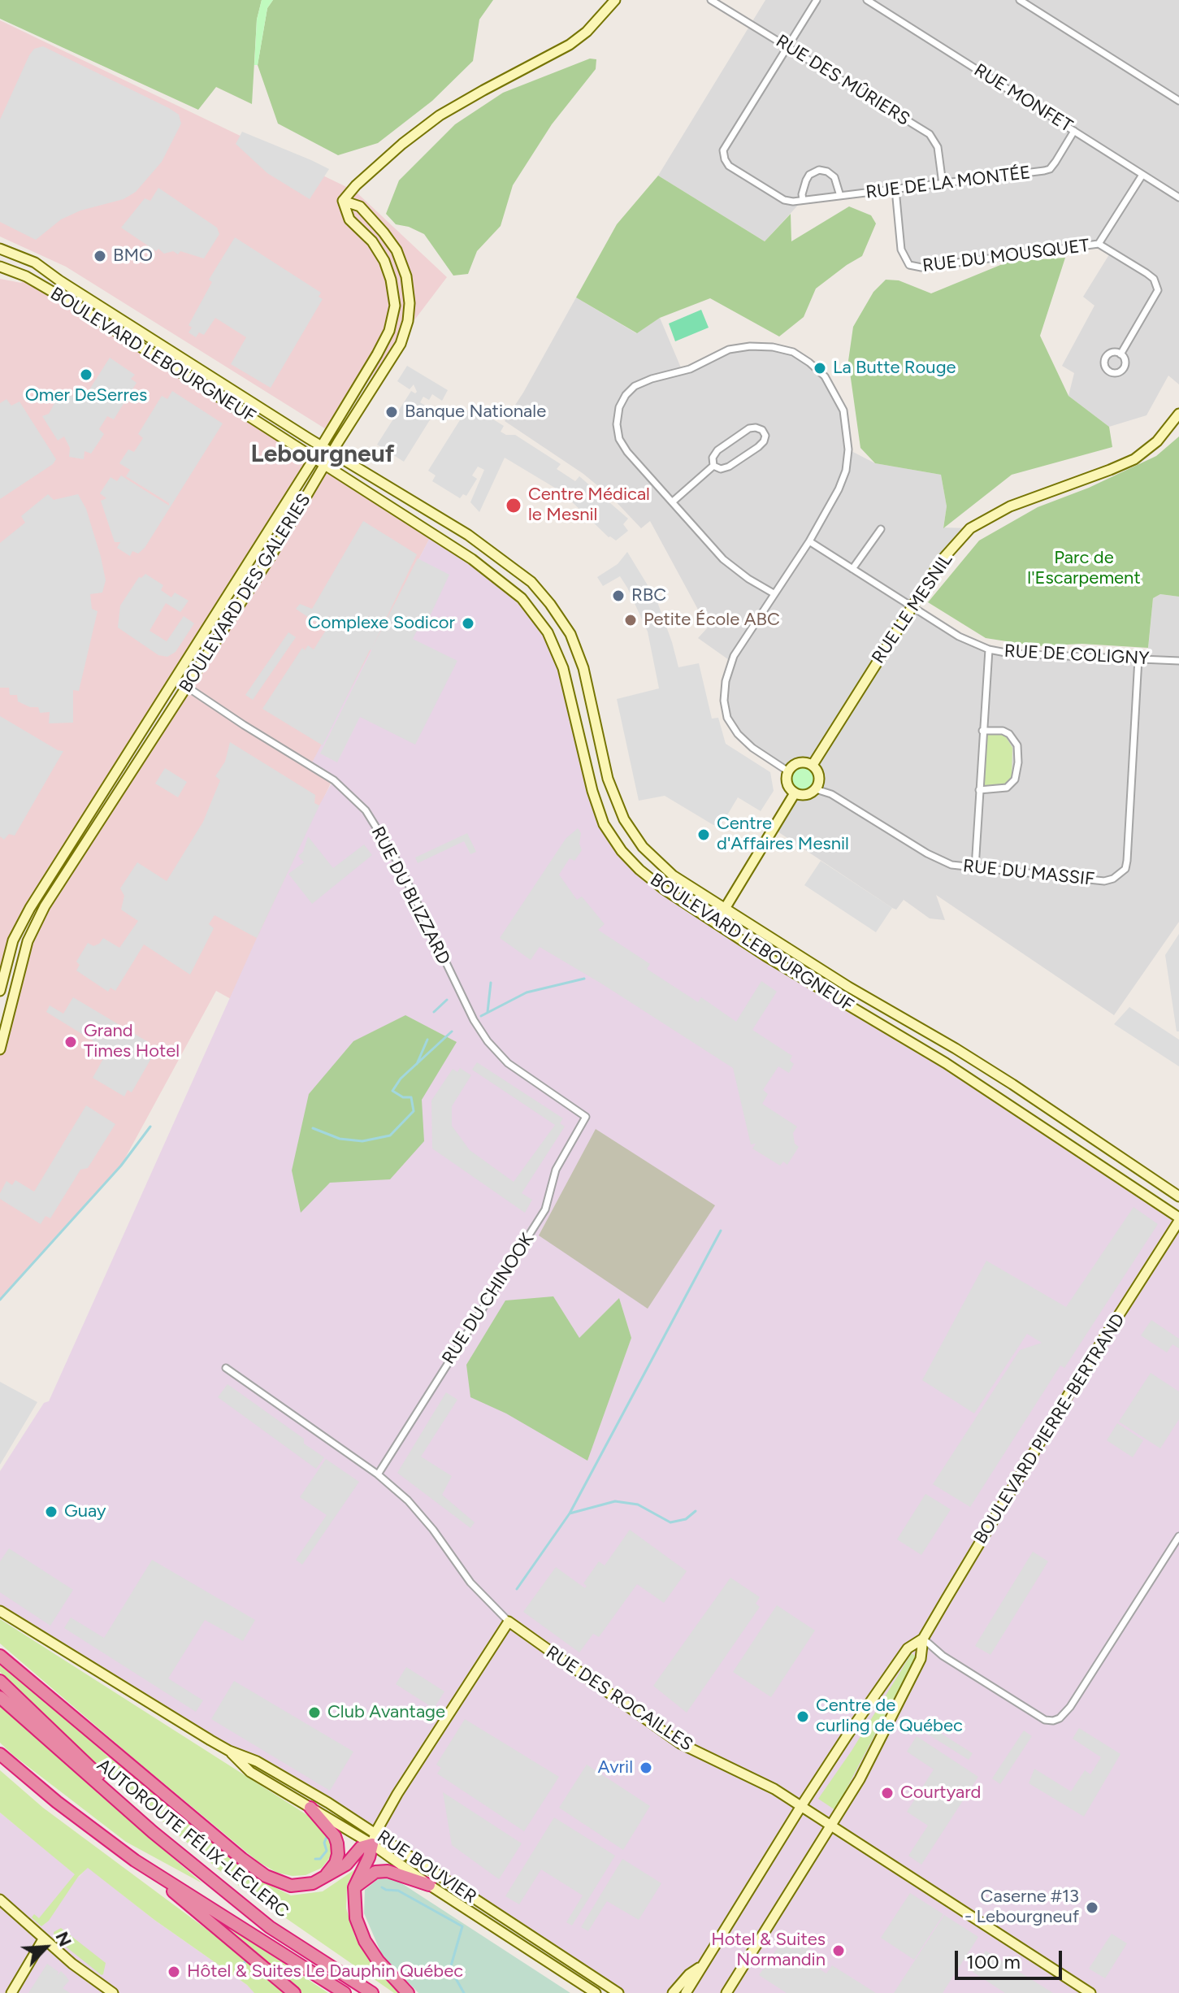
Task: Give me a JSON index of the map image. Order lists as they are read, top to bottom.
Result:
{
  "streets": {
    "highway": ["AUTOROUTE FÉLIX-LECLERC"],
    "street": [
      "RUE DES MÛRIERS",
      "RUE MONFET",
      "RUE DE LA MONTÉE",
      "RUE DU MOUSQUET",
      "BOULEVARD LEBOURGNEUF",
      "BOULEVARD DES GALERIES",
      "RUE LE MESNIL",
      "RUE DE COLIGNY",
      "RUE DU MASSIF",
      "RUE DU BLIZZARD",
      "RUE DU CHINOOK",
      "BOULEVARD PIERRE-BERTRAND",
      "RUE DES ROCAILLES",
      "RUE BOUVIER"
    ]
  },
  "crossings": [
    ["RUE DES MÛRIERS", "RUE DE LA MONTÉE"],
    ["RUE MONFET", "RUE DE LA MONTÉE"],
    ["RUE MONFET", "RUE DU MOUSQUET"],
    ["RUE DE LA MONTÉE", "RUE DU MOUSQUET"],
    ["BOULEVARD LEBOURGNEUF", "BOULEVARD DES GALERIES"],
    ["BOULEVARD LEBOURGNEUF", "BOULEVARD PIERRE-BERTRAND"],
    ["BOULEVARD DES GALERIES", "RUE DU BLIZZARD"],
    ["RUE LE MESNIL", "RUE DE COLIGNY"],
    ["RUE LE MESNIL", "RUE DU MASSIF"],
    ["RUE DE COLIGNY", "RUE DU MASSIF"],
    ["RUE DU BLIZZARD", "RUE DU CHINOOK"],
    ["RUE DU CHINOOK", "RUE DES ROCAILLES"],
    ["BOULEVARD PIERRE-BERTRAND", "RUE DES ROCAILLES"]
  ],
  "districts": ["Lebourgneuf"],
  "parks": ["Parc de l'Escarpement"],
  "places": [
    "BMO",
    "La Butte Rouge",
    "Omer DeSerres",
    "Banque Nationale",
    "Centre Médical le Mesnil",
    "RBC",
    "Petite École ABC",
    "Complexe Sodicor",
    "Centre d'Affaires Mesnil",
    "Grand Times Hotel",
    "Guay",
    "Club Avantage",
    "Centre de curling de Québec",
    "Avril",
    "Courtyard",
    "Caserne #13 - Lebourgneuf",
    "Hotel & Suites Normandin",
    "Hôtel & Suites Le Dauphin Québec"
  ],
  "scale_bar": "100 m",
  "north": "top right"
}
